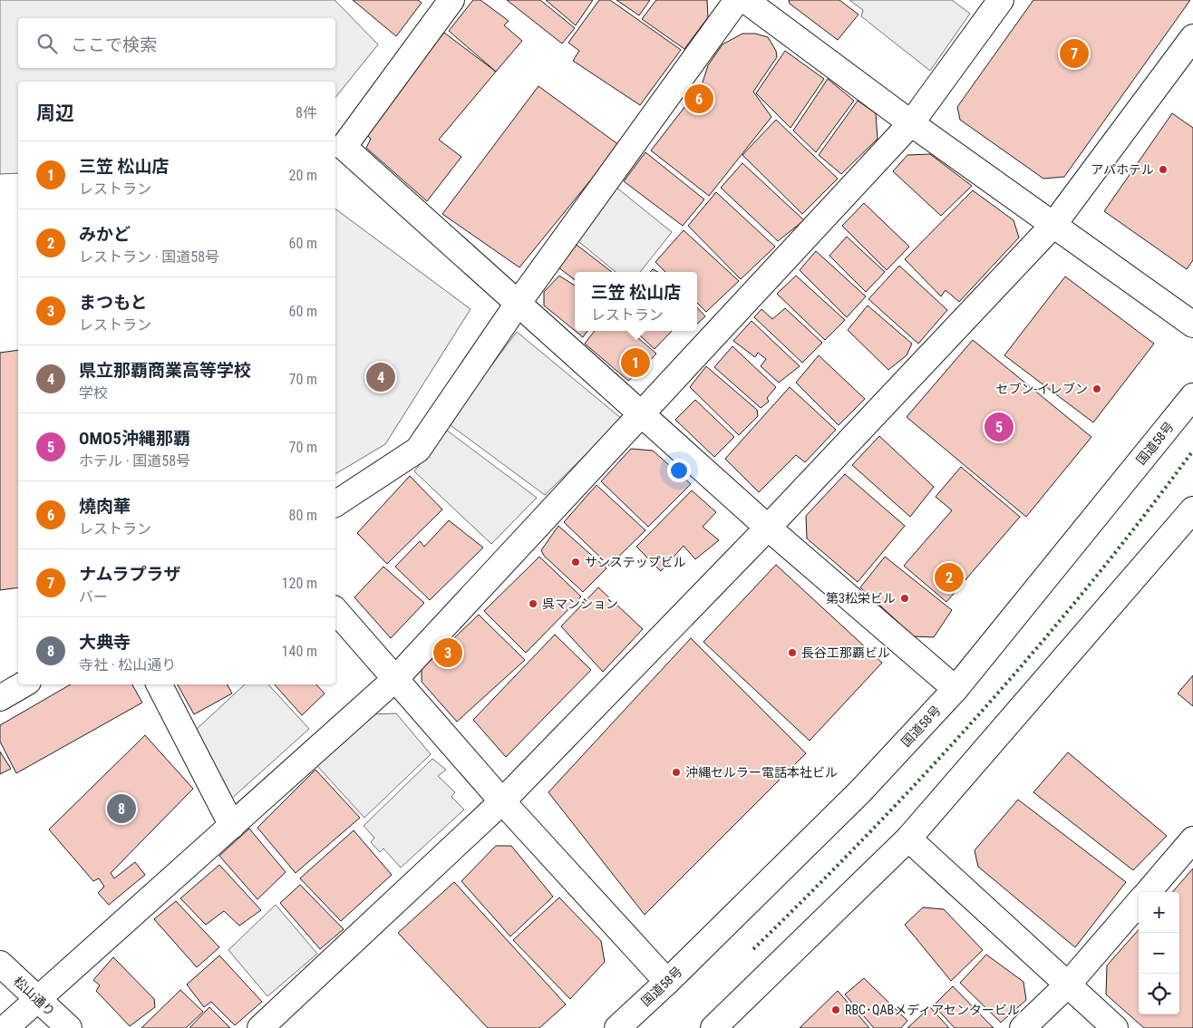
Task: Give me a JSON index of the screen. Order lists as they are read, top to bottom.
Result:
{
  "streets": {
    "main road": ["国道58号", "松山通り"]
  },
  "places": [
    "アパホテル",
    "セブン-イレブン",
    "サンステップビル",
    "第3松栄ビル",
    "呉マンション",
    "長谷工那覇ビル",
    "沖縄セルラー電話本社ビル",
    "RBC･QABメディアセンタービル"
  ],
  "page": {
    "search": "ここで検索",
    "pins": [
      "7",
      "6",
      "1",
      "4",
      "5",
      "2",
      "3",
      "8"
    ],
    "heading": ["周辺", "8件"],
    "list": [
      {
        "mark": "1",
        "name": "三笠 松山店",
        "note": "レストラン",
        "value": "20 m"
      },
      {
        "mark": "2",
        "name": "みかど",
        "note": "レストラン · 国道58号",
        "value": "60 m"
      },
      {
        "mark": "3",
        "name": "まつもと",
        "note": "レストラン",
        "value": "60 m"
      },
      {
        "mark": "4",
        "name": "県立那覇商業高等学校",
        "note": "学校",
        "value": "70 m"
      },
      {
        "mark": "5",
        "name": "OMO5沖縄那覇",
        "note": "ホテル · 国道58号",
        "value": "70 m"
      },
      {
        "mark": "6",
        "name": "燒肉華",
        "note": "レストラン",
        "value": "80 m"
      },
      {
        "mark": "7",
        "name": "ナムラプラザ",
        "note": "バー",
        "value": "120 m"
      },
      {
        "mark": "8",
        "name": "大典寺",
        "note": "寺社 · 松山通り",
        "value": "140 m"
      }
    ],
    "popup": ["三笠 松山店", "レストラン"],
    "map_buttons": ["+", "−"]
  }
}
